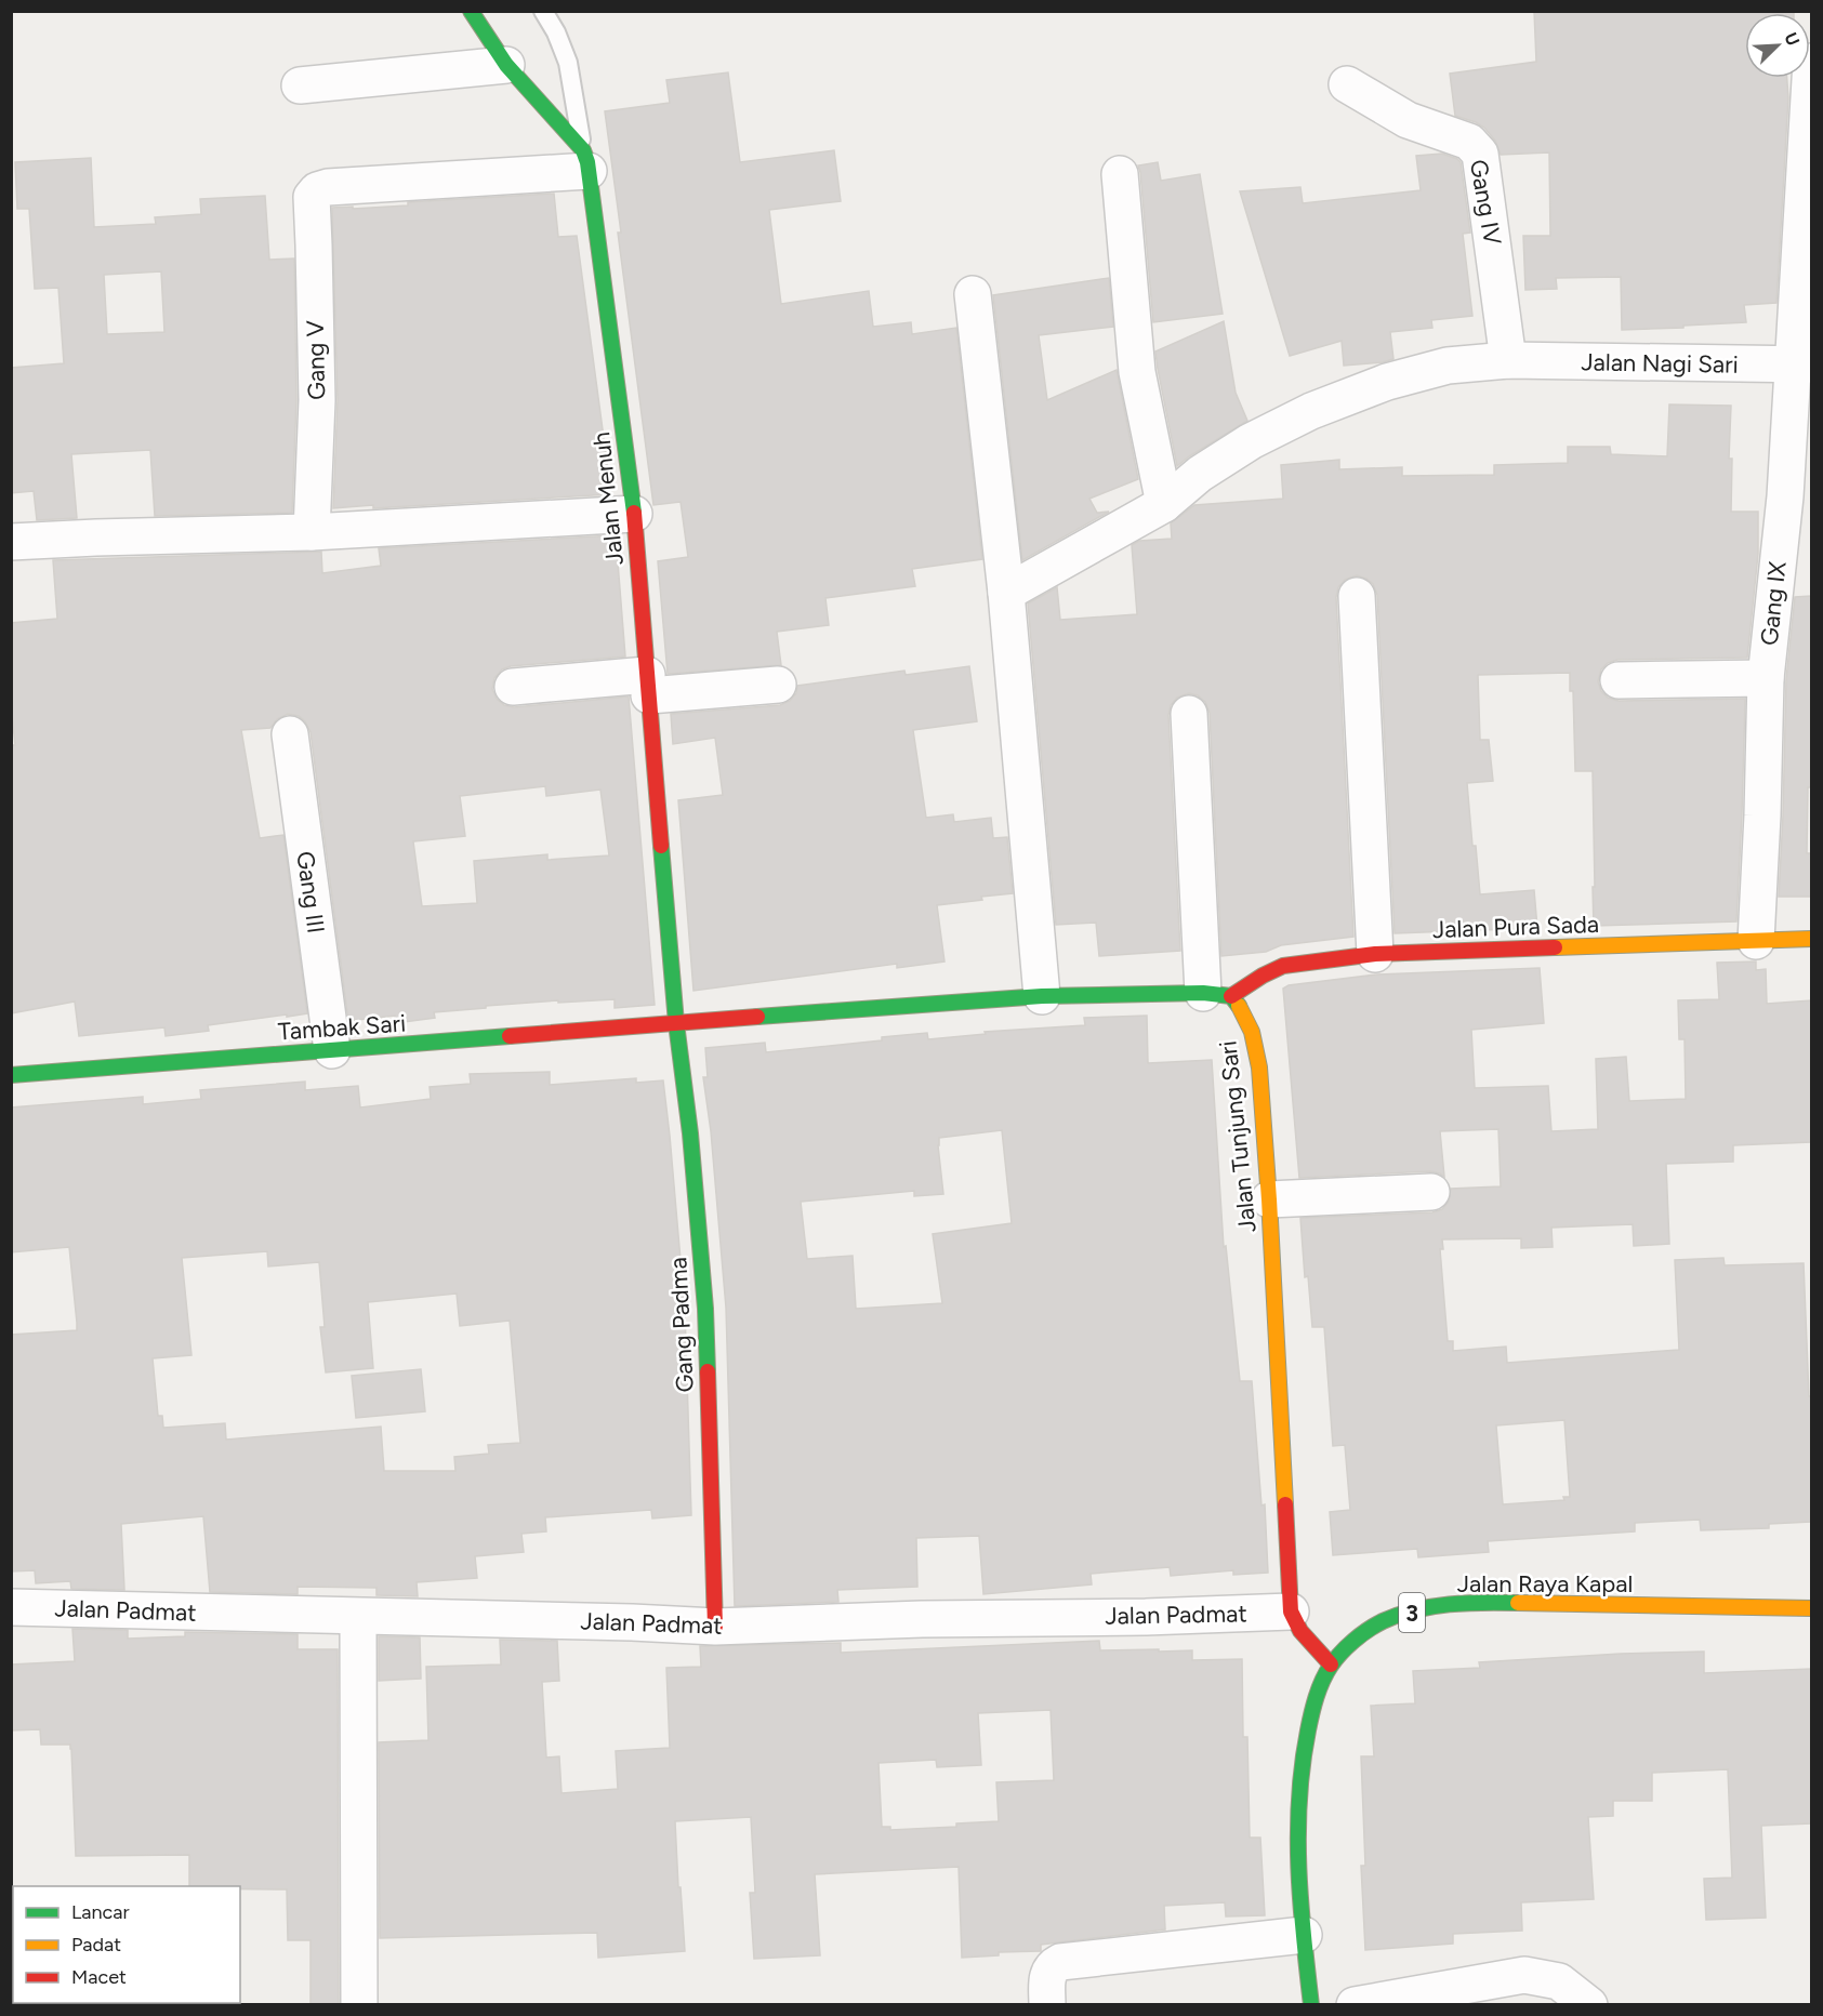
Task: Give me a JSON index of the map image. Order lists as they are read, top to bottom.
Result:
{
  "streets": {
    "main road": [
      "Jalan Menuh",
      "Jalan Pura Sada",
      "Tambak Sari",
      "Jalan Tunjung Sari",
      "Gang Padma",
      "Jalan Raya Kapal",
      "3"
    ],
    "street": [
      "Gang IV",
      "Gang V",
      "Jalan Nagi Sari",
      "Gang IX",
      "Gang III",
      "Jalan Padmat"
    ]
  },
  "crossings": [
    ["Gang IV", "Jalan Nagi Sari"],
    ["Gang V", "Jalan Menuh"],
    ["Jalan Nagi Sari", "Gang IX"],
    ["Jalan Menuh", "Tambak Sari"],
    ["Jalan Menuh", "Gang Padma"],
    ["Gang IX", "Jalan Pura Sada"],
    ["Gang III", "Tambak Sari"],
    ["Jalan Pura Sada", "Jalan Tunjung Sari"],
    ["Tambak Sari", "Gang Padma"],
    ["Jalan Tunjung Sari", "Jalan Raya Kapal"],
    ["Jalan Tunjung Sari", "Jalan Padmat"],
    ["Gang Padma", "Jalan Padmat"]
  ],
  "legend": ["Lancar", "Padat", "Macet"],
  "north": "top right"
}
